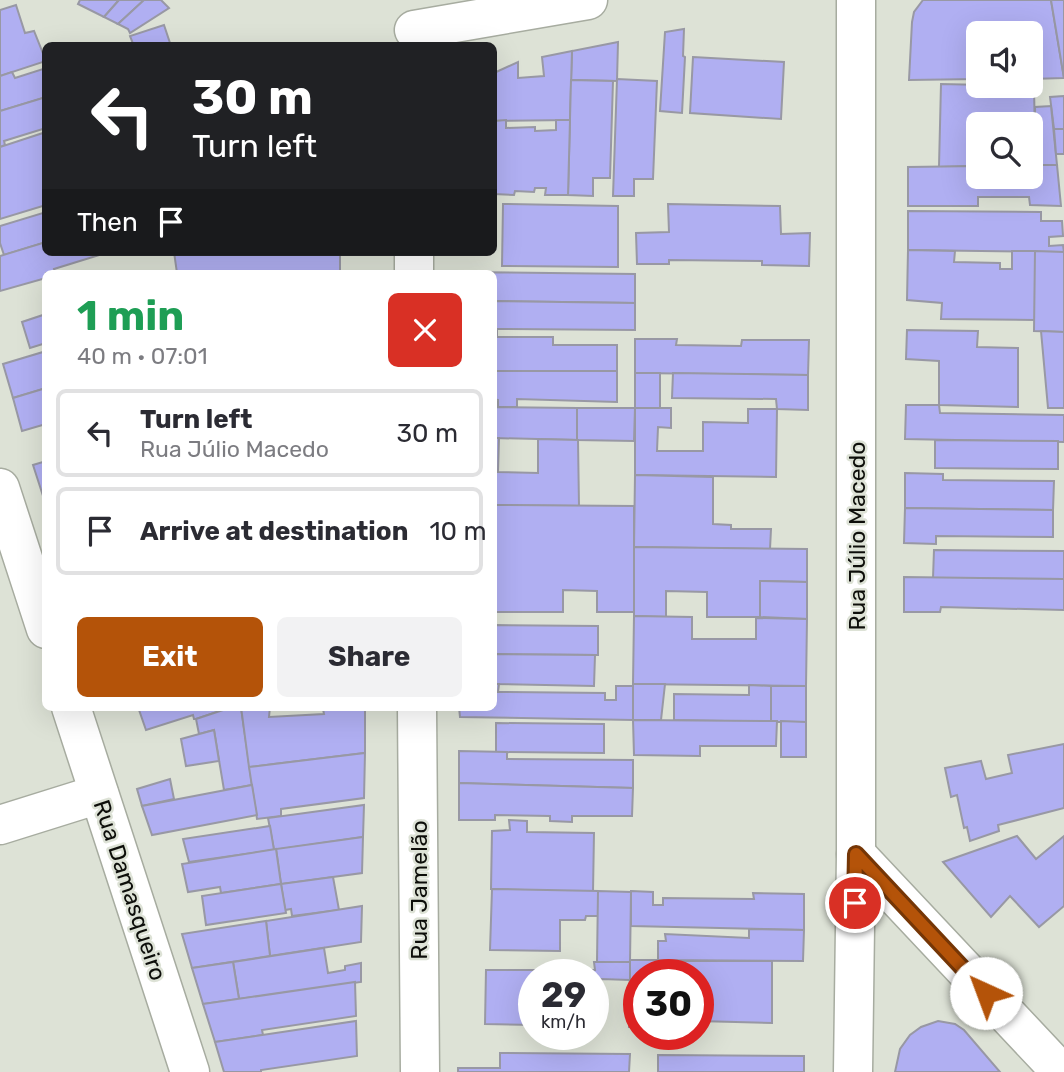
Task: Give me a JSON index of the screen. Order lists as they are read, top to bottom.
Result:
{
  "streets": {
    "street": ["Rua Júlio Macedo", "Rua Damasqueiro", "Rua Jamelão"]
  },
  "page": {
    "turn": ["30 m", "Turn left"],
    "then": "Then",
    "heading": ["1 min", "40 m · 07:01"],
    "list": [
      {
        "name": "Turn left",
        "note": "Rua Júlio Macedo",
        "value": "30 m"
      },
      {
        "name": "Arrive at destination",
        "value": "10 m"
      }
    ],
    "buttons": ["Exit", "Share"],
    "speed": "29 km/h",
    "limit": "30"
  }
}
